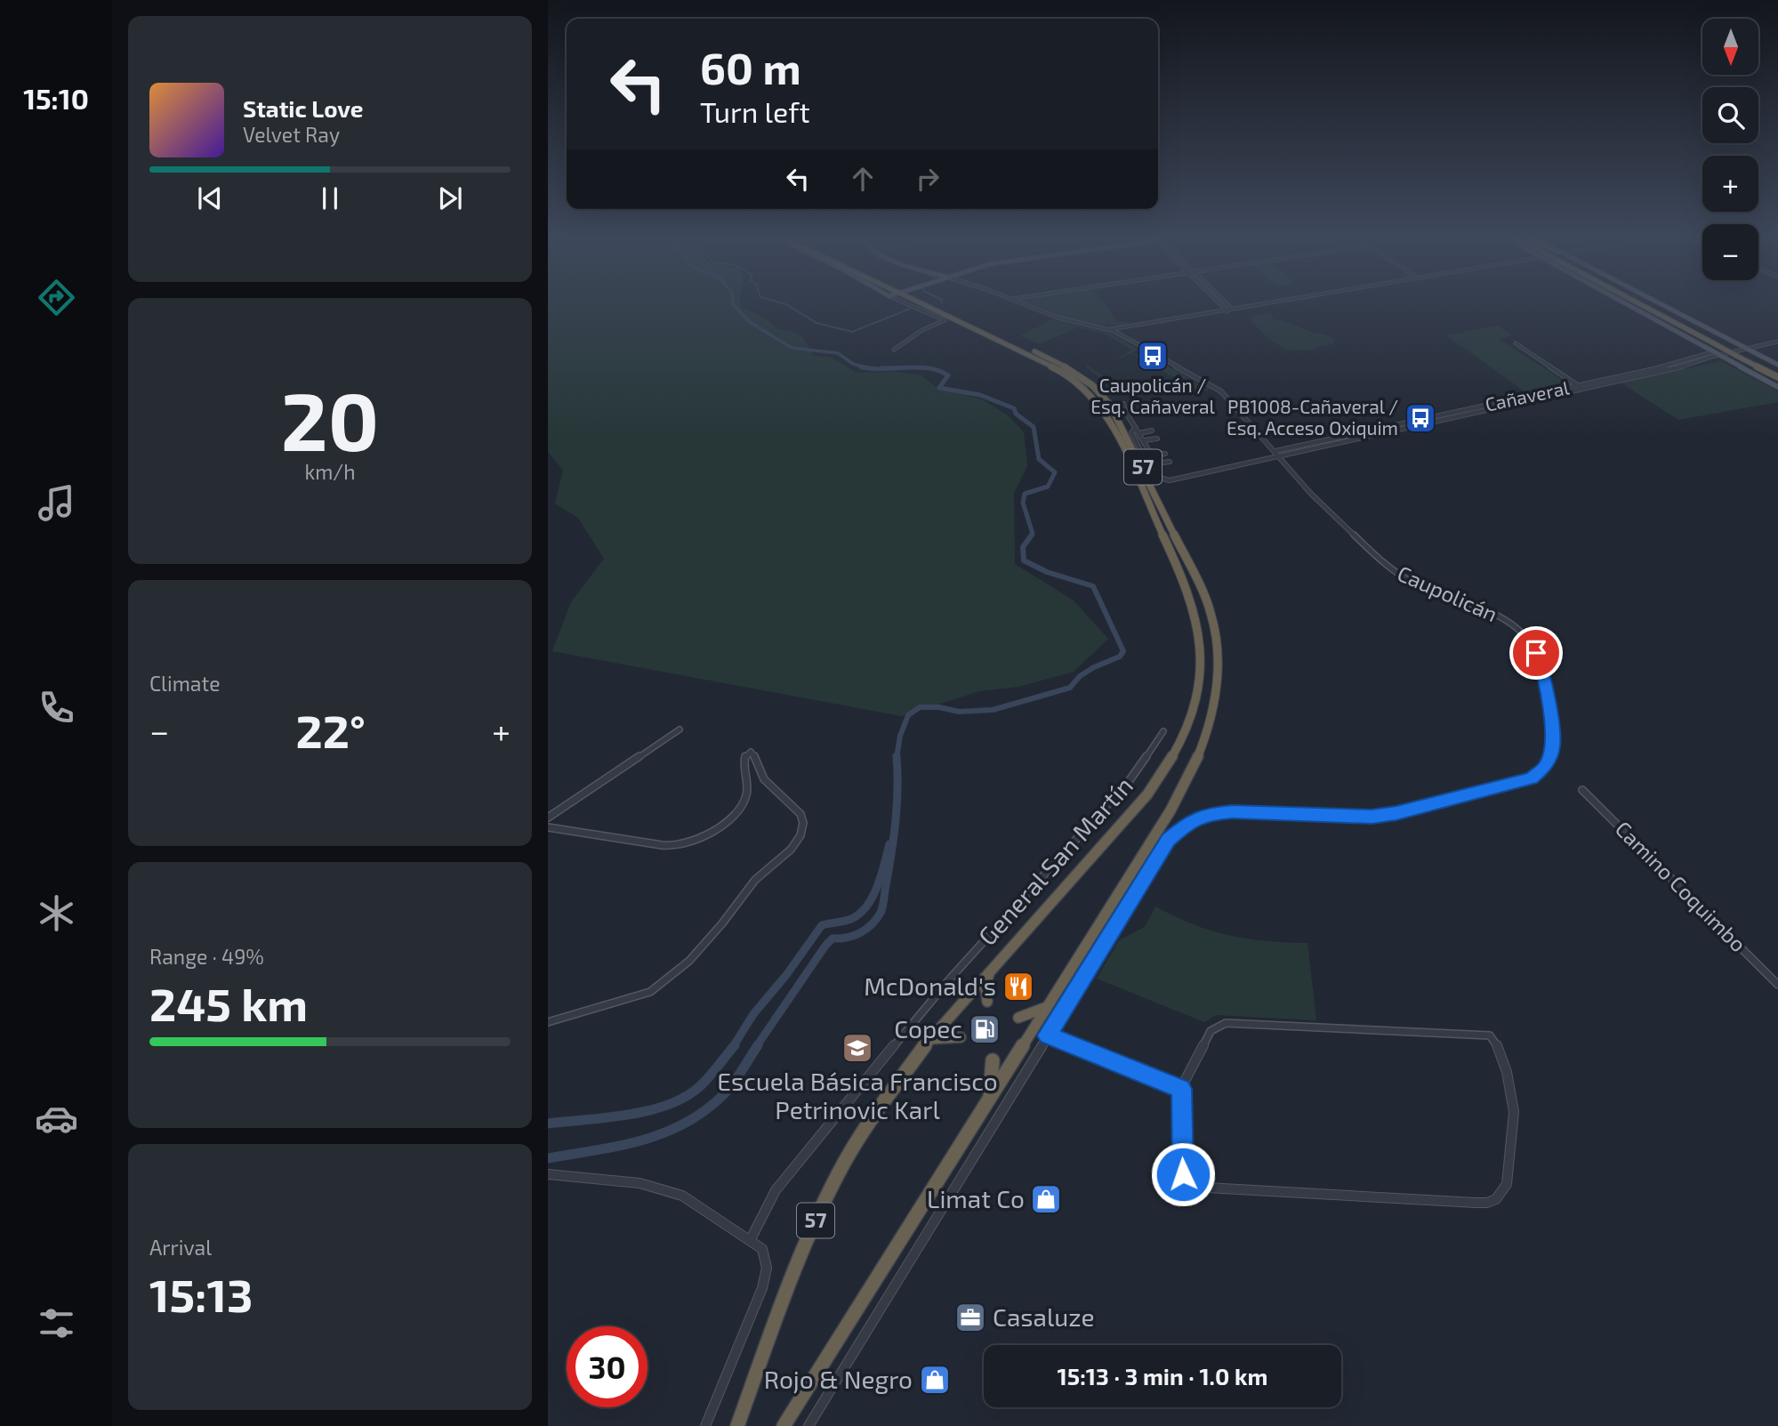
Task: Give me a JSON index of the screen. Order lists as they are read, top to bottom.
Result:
{
  "streets": {
    "highway": ["57"],
    "street": [
      "Cañaveral",
      "Caupolicán",
      "General San Martín",
      "Camino Coquimbo"
    ]
  },
  "crossings": [
    ["Cañaveral", "Caupolicán"]
  ],
  "places": {
    "bus stop": ["Caupolicán / Esq. Cañaveral", "PB1008-Cañaveral / Esq. Acceso Oxiquim"],
    "restaurant": ["McDonald's"],
    "fuel station": ["Copec"],
    "school or university": ["Escuela Básica Francisco Petrinovic Karl"],
    "shop": ["Limat Co", "Rojo & Negro"],
    "office": ["Casaluze"]
  },
  "north": "bottom",
  "page": {
    "tabs": "15:10",
    "map_buttons": ["+", "−"],
    "turn": ["60 m", "Turn left"],
    "song": ["Static Love", "Velvet Ray"],
    "tile": [
      ["20", "km/h"],
      "Climate",
      ["Range · 49%", "245 km"],
      ["Arrival", "15:13"]
    ],
    "heat": ["−", "22°", "+"],
    "limit": "30",
    "trip": "15:13 · 3 min · 1.0 km"
  }
}
